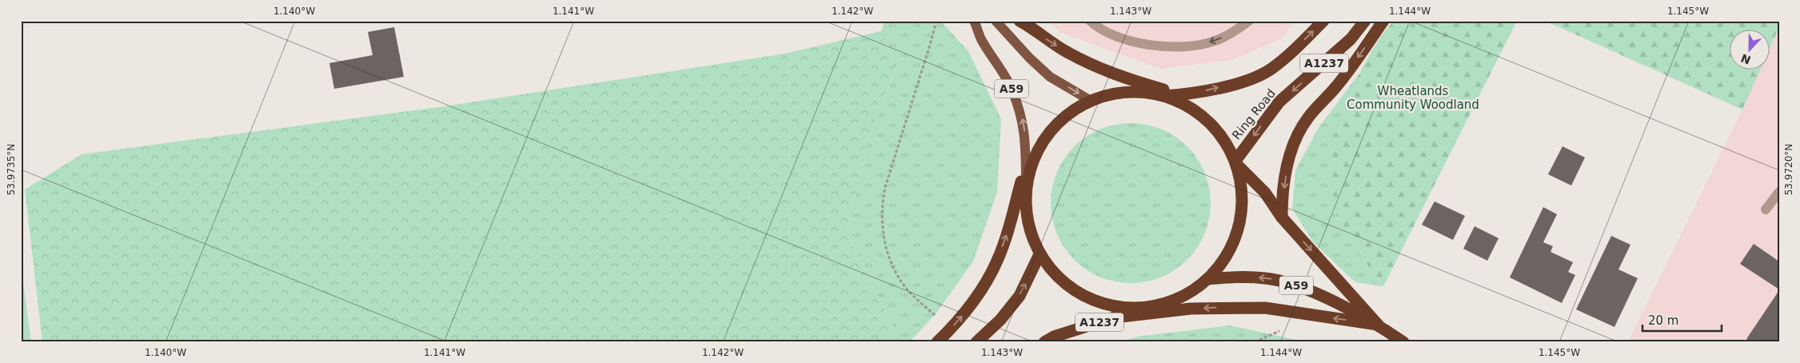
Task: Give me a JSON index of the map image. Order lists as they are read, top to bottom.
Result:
{
  "streets": {
    "highway": ["A1237", "A59", "Ring Road"]
  },
  "crossings": [
    ["A59", "Ring Road"]
  ],
  "parks": ["Wheatlands Community Woodland"],
  "scale_bar": "20 m",
  "north": "bottom",
  "coordinates": [
    "1.140°W",
    "1.141°W",
    "1.142°W",
    "1.143°W",
    "1.144°W",
    "1.145°W",
    "53.9735°N",
    "53.9720°N"
  ]
}
